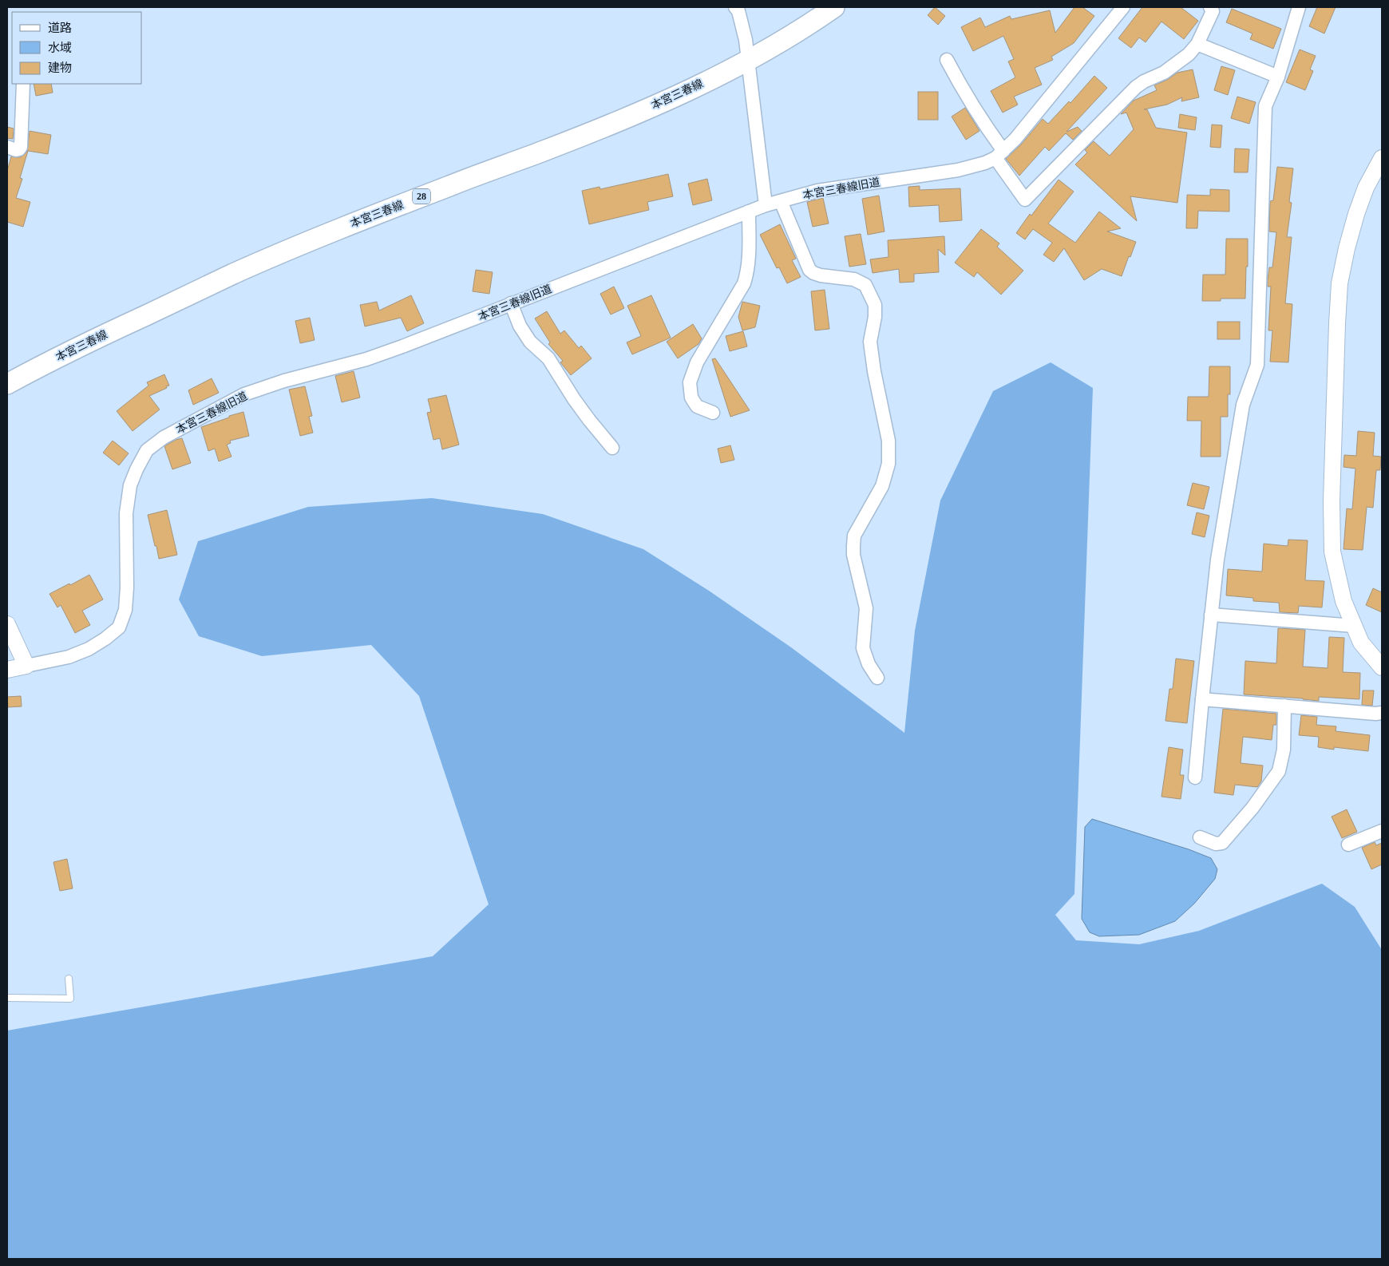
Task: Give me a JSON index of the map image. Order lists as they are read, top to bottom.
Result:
{
  "streets": {
    "main road": ["本宮三春線", "28"],
    "street": ["本宮三春線旧道"]
  },
  "legend": ["道路", "水域", "建物"]
}
